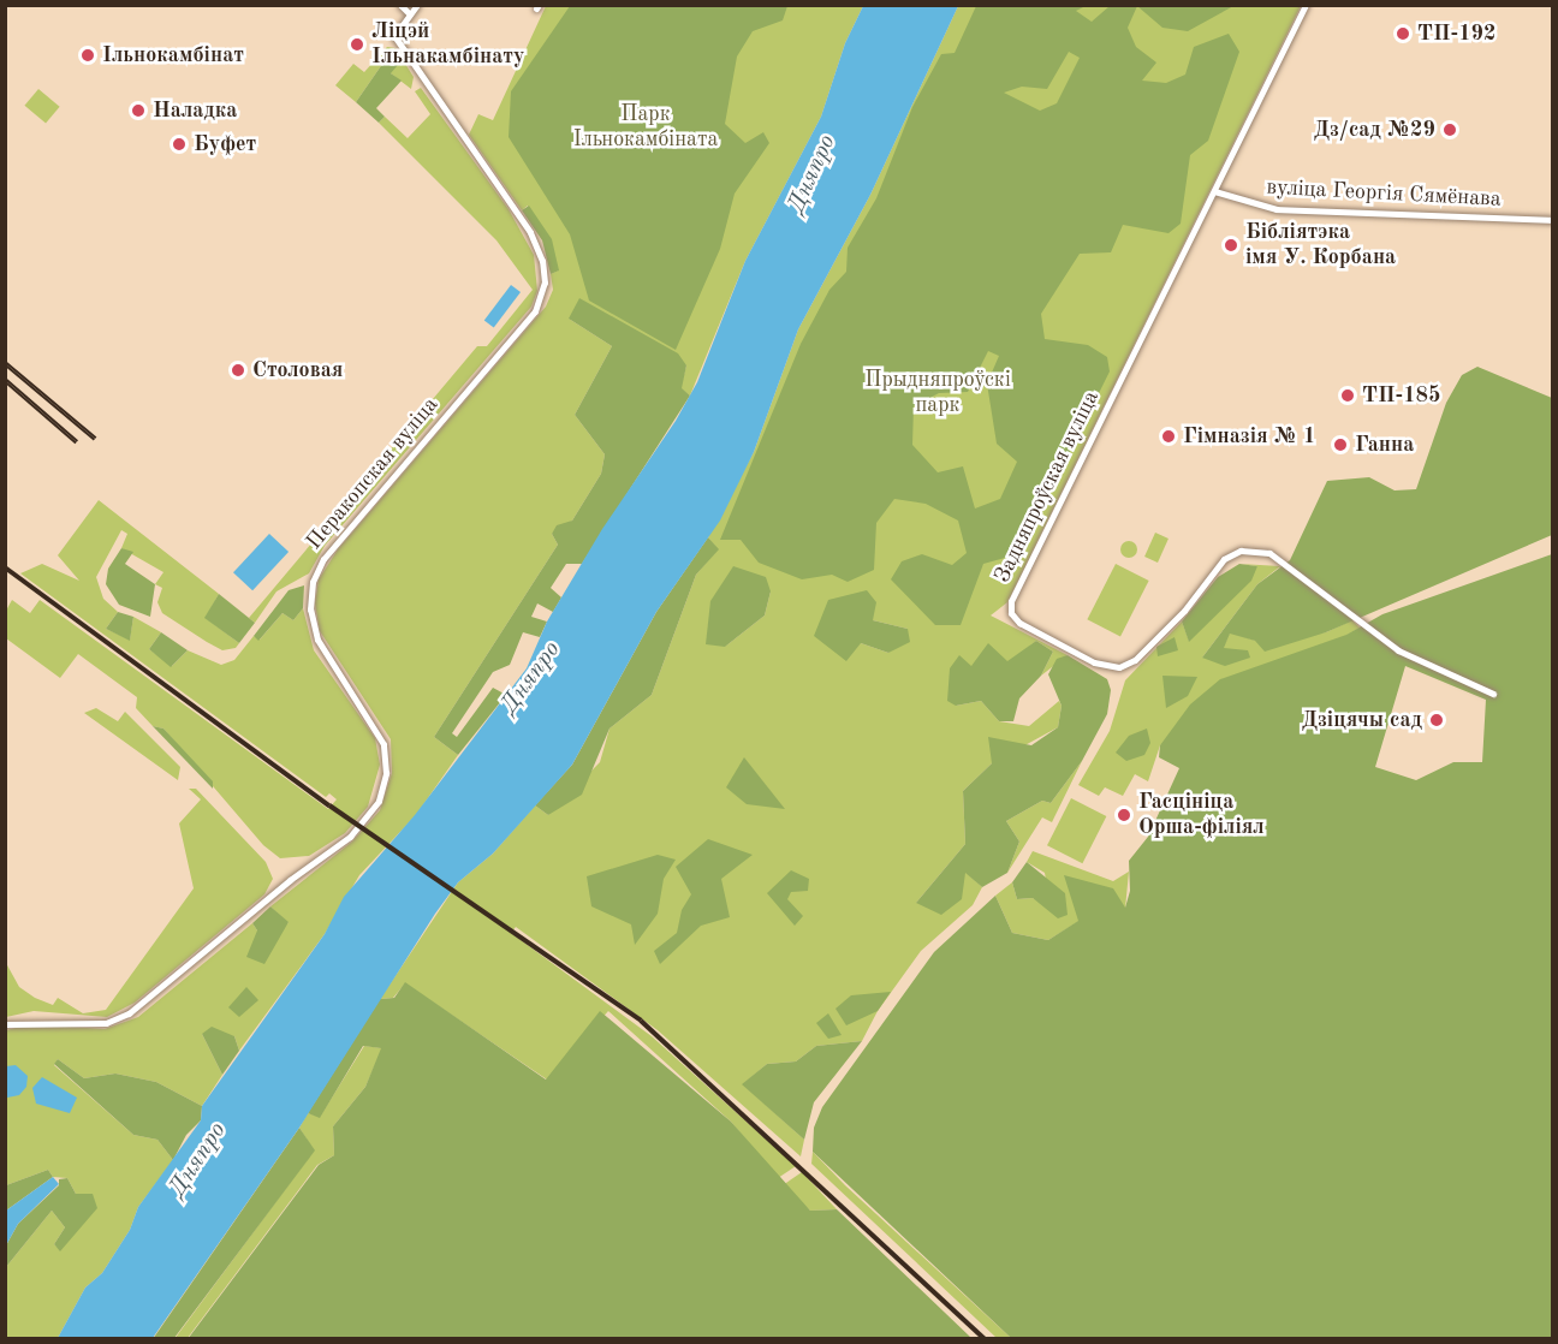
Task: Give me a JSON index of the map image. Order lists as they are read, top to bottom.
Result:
{
  "streets": {
    "street": ["вуліца Георгія Сямёнава", "Перакопская вуліца", "Задняпроўская вуліца"]
  },
  "crossings": [
    ["вуліца Георгія Сямёнава", "Задняпроўская вуліца"]
  ],
  "water": ["Дняпро"],
  "parks": ["Парк Ільнокамбіната", "Прыдняпроўскі парк"],
  "places": [
    "ТП-192",
    "Ліцэй Ільнакамбінату",
    "Ільнокамбінат",
    "Наладка",
    "Дз/сад №29",
    "Буфет",
    "Бібліятэка імя У. Корбана",
    "Столовая",
    "ТП-185",
    "Гімназія № 1",
    "Ганна",
    "Дзіцячы сад",
    "Гасцініца Орша-філіял"
  ]
}
